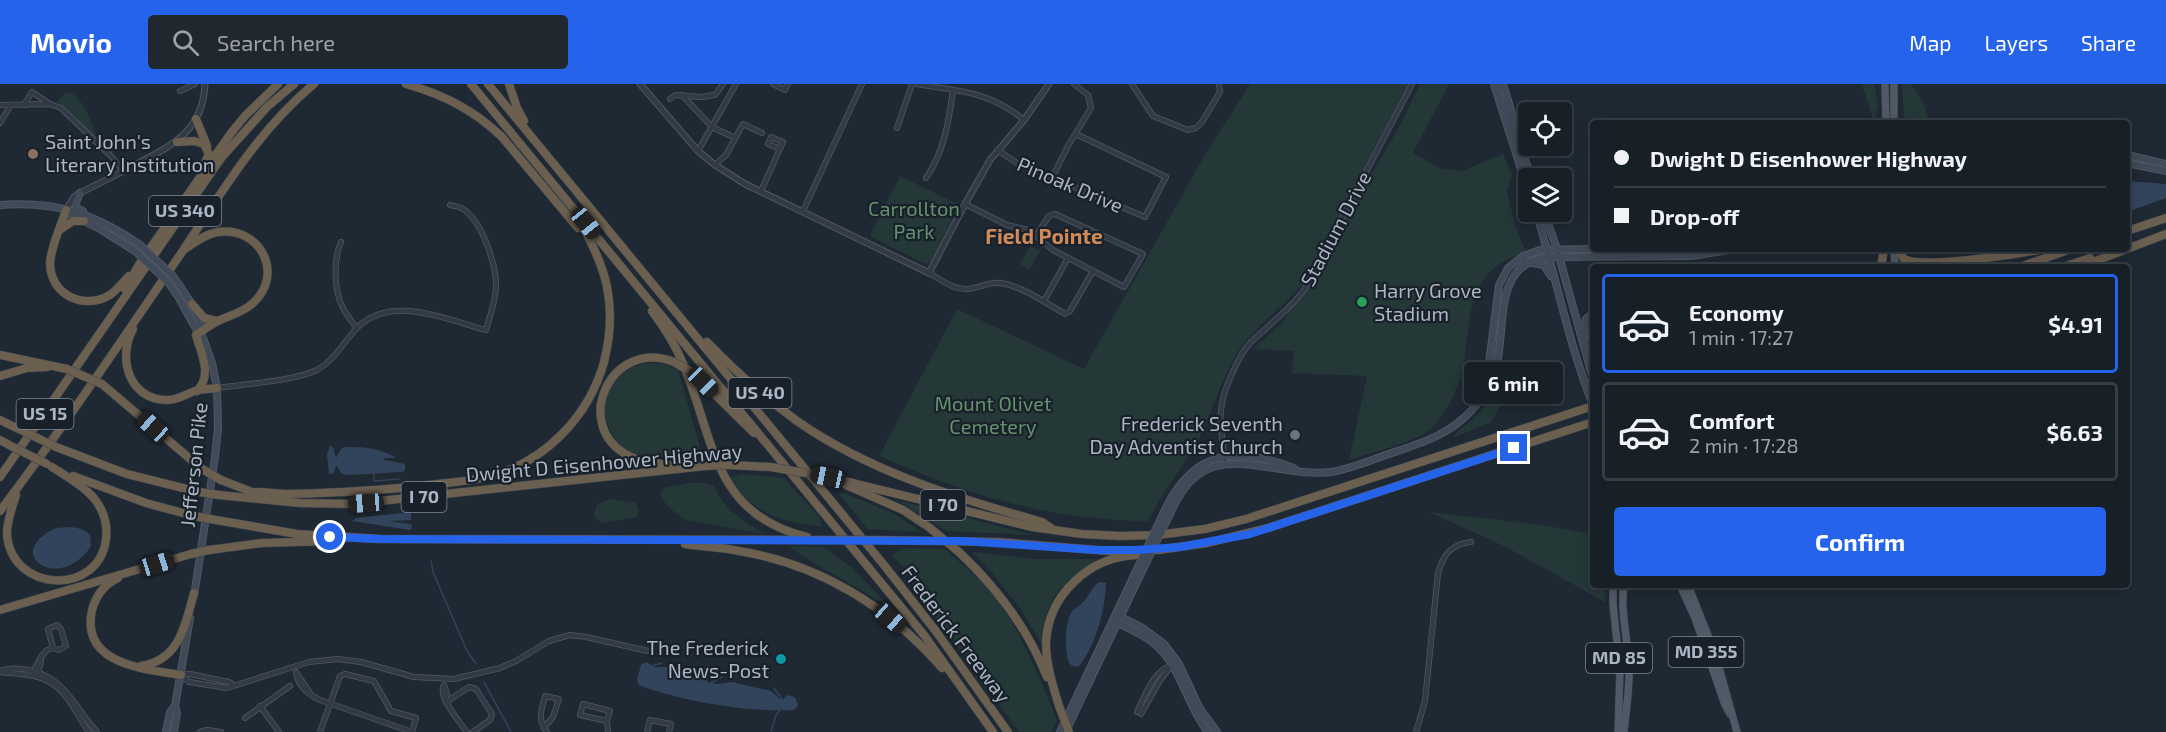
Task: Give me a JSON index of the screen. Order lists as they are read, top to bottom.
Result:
{
  "streets": {
    "highway": [
      "US 340",
      "US 40",
      "US 15",
      "Dwight D Eisenhower Highway",
      "I 70",
      "Frederick Freeway"
    ],
    "main road": ["Jefferson Pike", "MD 355", "MD 85"],
    "street": ["Pinoak Drive", "Stadium Drive"]
  },
  "crossings": [
    ["US 340", "US 15"],
    ["US 40", "I 70"],
    ["US 40", "Frederick Freeway"],
    ["Dwight D Eisenhower Highway", "I 70"]
  ],
  "districts": ["Field Pointe"],
  "parks": ["Carrollton Park", "Mount Olivet Cemetery"],
  "places": [
    "Saint John's Literary Institution",
    "Harry Grove Stadium",
    "Frederick Seventh Day Adventist Church",
    "The Frederick News-Post"
  ],
  "page": {
    "header": "Movio",
    "search": "Search here",
    "nav": ["Map", "Layers", "Share"],
    "banner": ["Dwight D Eisenhower Highway", "Drop-off"],
    "list": [
      {
        "name": "Economy",
        "note": "1 min · 17:27",
        "value": "$4.91"
      },
      {
        "name": "Comfort",
        "note": "2 min · 17:28",
        "value": "$6.63"
      }
    ],
    "bubble": "6 min",
    "buttons": "Confirm"
  }
}
